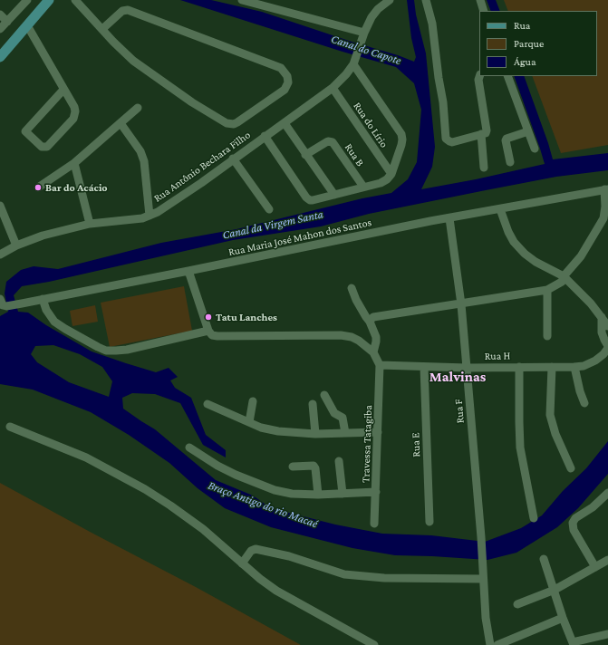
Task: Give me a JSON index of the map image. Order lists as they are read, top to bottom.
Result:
{
  "streets": {
    "street": [
      "Rua do Lírio",
      "Rua B",
      "Rua Antônio Bechara Filho",
      "Rua Maria José Mahon dos Santos",
      "Rua H",
      "Rua F",
      "Travessa Tatagiba",
      "Rua E"
    ]
  },
  "crossings": [
    ["Rua do Lírio", "Rua Antônio Bechara Filho"],
    ["Rua Maria José Mahon dos Santos", "Rua F"],
    ["Rua H", "Rua F"],
    ["Rua H", "Travessa Tatagiba"],
    ["Rua H", "Rua E"]
  ],
  "districts": ["Malvinas"],
  "water": ["Canal do Capote", "Canal da Virgem Santa", "Braço Antigo do rio Macaé"],
  "places": ["Bar do Acácio", "Tatu Lanches"],
  "legend": ["Rua", "Parque", "Água"]
}
